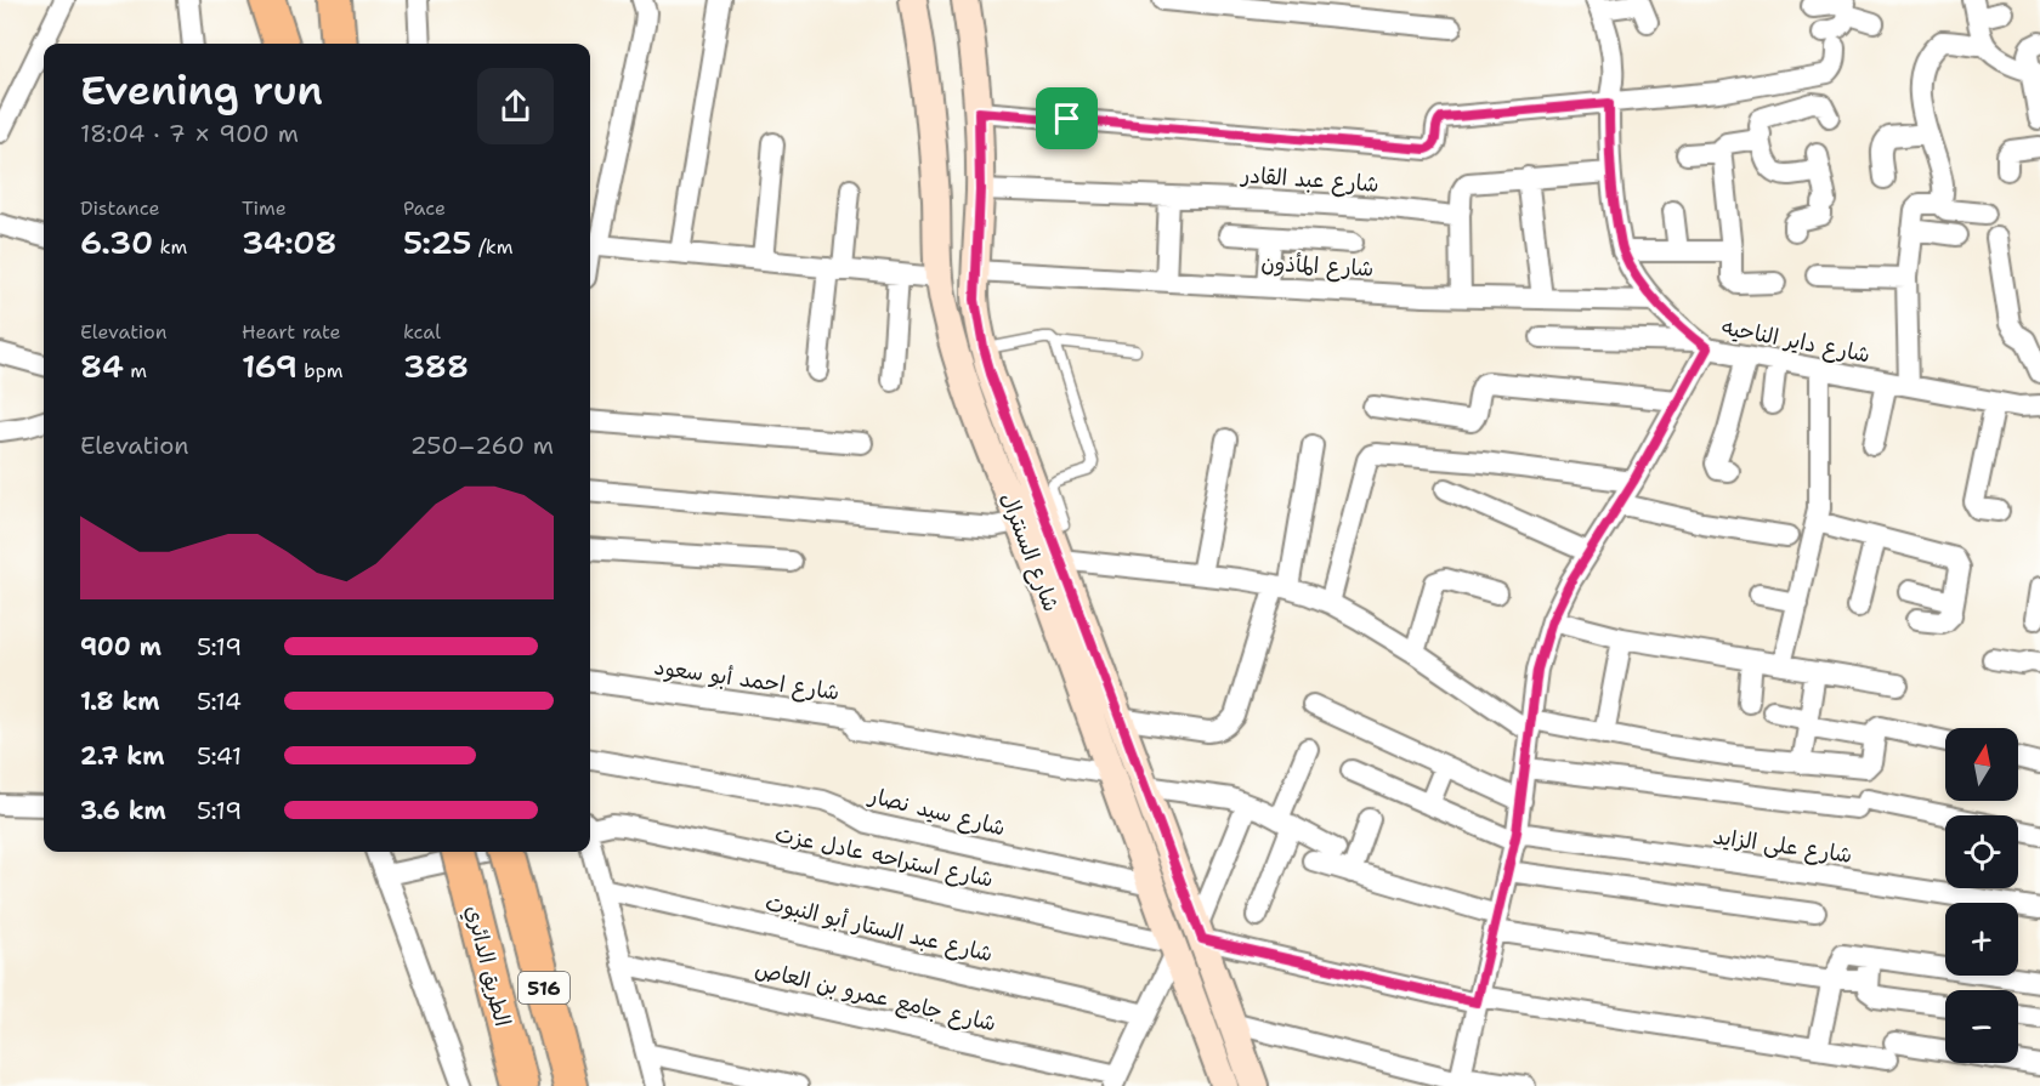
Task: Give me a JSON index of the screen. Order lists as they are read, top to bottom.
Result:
{
  "streets": {
    "highway": ["الطريق الدائري", "516"],
    "street": [
      "شارع عبد القادر",
      "شارع المأذون",
      "شارع داير الناحيه",
      "شارع السنترال",
      "شارع احمد أبو سعود",
      "شارع سيد نصار",
      "شارع على الزايد",
      "شارع استراحه عادل عزت",
      "شارع عبد الستار أبو النبوت",
      "شارع جامع عمرو بن العاص"
    ]
  },
  "crossings": [
    ["شارع عبد القادر", "شارع السنترال"],
    ["شارع المأذون", "شارع داير الناحيه"],
    ["شارع المأذون", "شارع السنترال"],
    ["شارع السنترال", "شارع احمد أبو سعود"],
    ["شارع السنترال", "شارع سيد نصار"],
    ["شارع السنترال", "شارع استراحه عادل عزت"]
  ],
  "north": "top",
  "page": {
    "heading": ["Evening run", "18:04 · 7 × 900 m"],
    "stats": [
      ["Distance", "6.30 km"],
      ["Time", "34:08"],
      ["Pace", "5:25 /km"],
      ["Elevation", "84 m"],
      ["Heart rate", "169 bpm"],
      ["kcal", "388"]
    ],
    "chart": ["Elevation", "250–260 m"],
    "list": [
      {
        "name": "900 m",
        "note": "5:19"
      },
      {
        "name": "1.8 km",
        "note": "5:14"
      },
      {
        "name": "2.7 km",
        "note": "5:41"
      },
      {
        "name": "3.6 km",
        "note": "5:19"
      }
    ],
    "map_buttons": ["+", "−"]
  }
}
